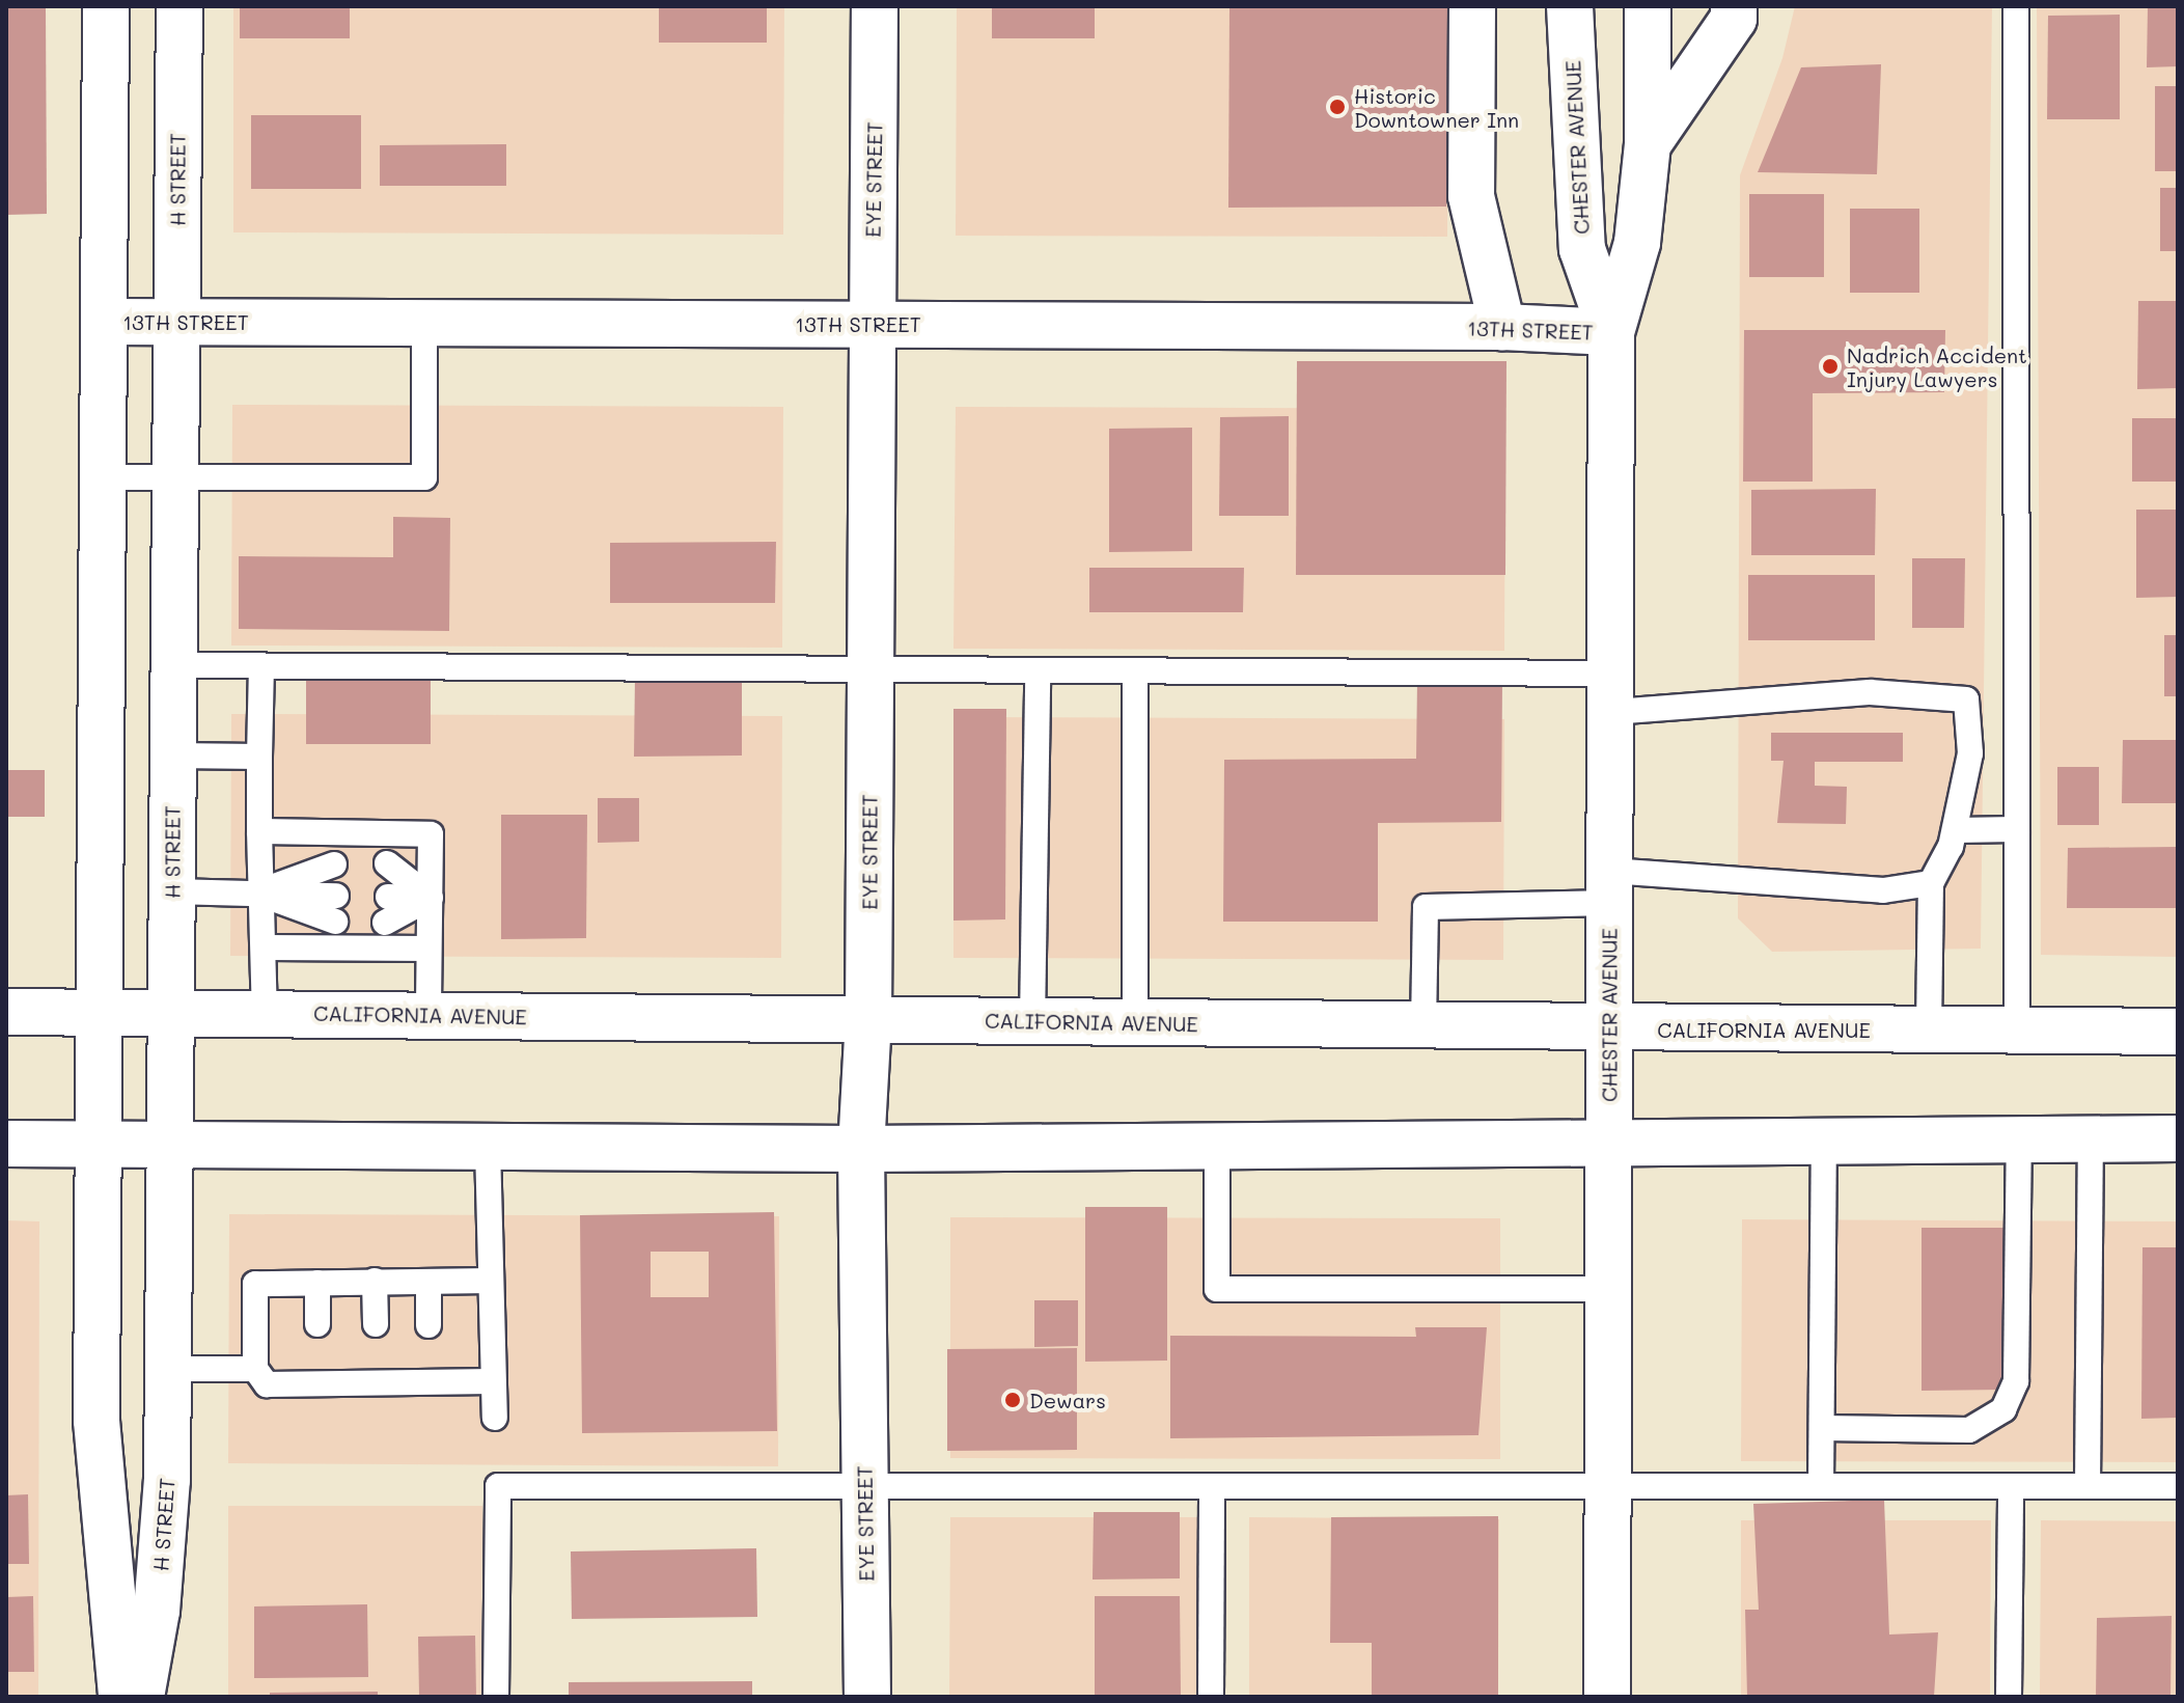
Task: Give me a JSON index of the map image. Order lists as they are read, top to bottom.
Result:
{
  "streets": {
    "street": [
      "CHESTER AVENUE",
      "H STREET",
      "EYE STREET",
      "13TH STREET",
      "CALIFORNIA AVENUE"
    ]
  },
  "crossings": [
    ["CHESTER AVENUE", "13TH STREET"],
    ["CHESTER AVENUE", "CALIFORNIA AVENUE"],
    ["H STREET", "13TH STREET"],
    ["H STREET", "CALIFORNIA AVENUE"],
    ["EYE STREET", "13TH STREET"],
    ["EYE STREET", "CALIFORNIA AVENUE"]
  ],
  "places": ["Historic Downtowner Inn", "Nadrich Accident Injury Lawyers", "Dewars"]
}
